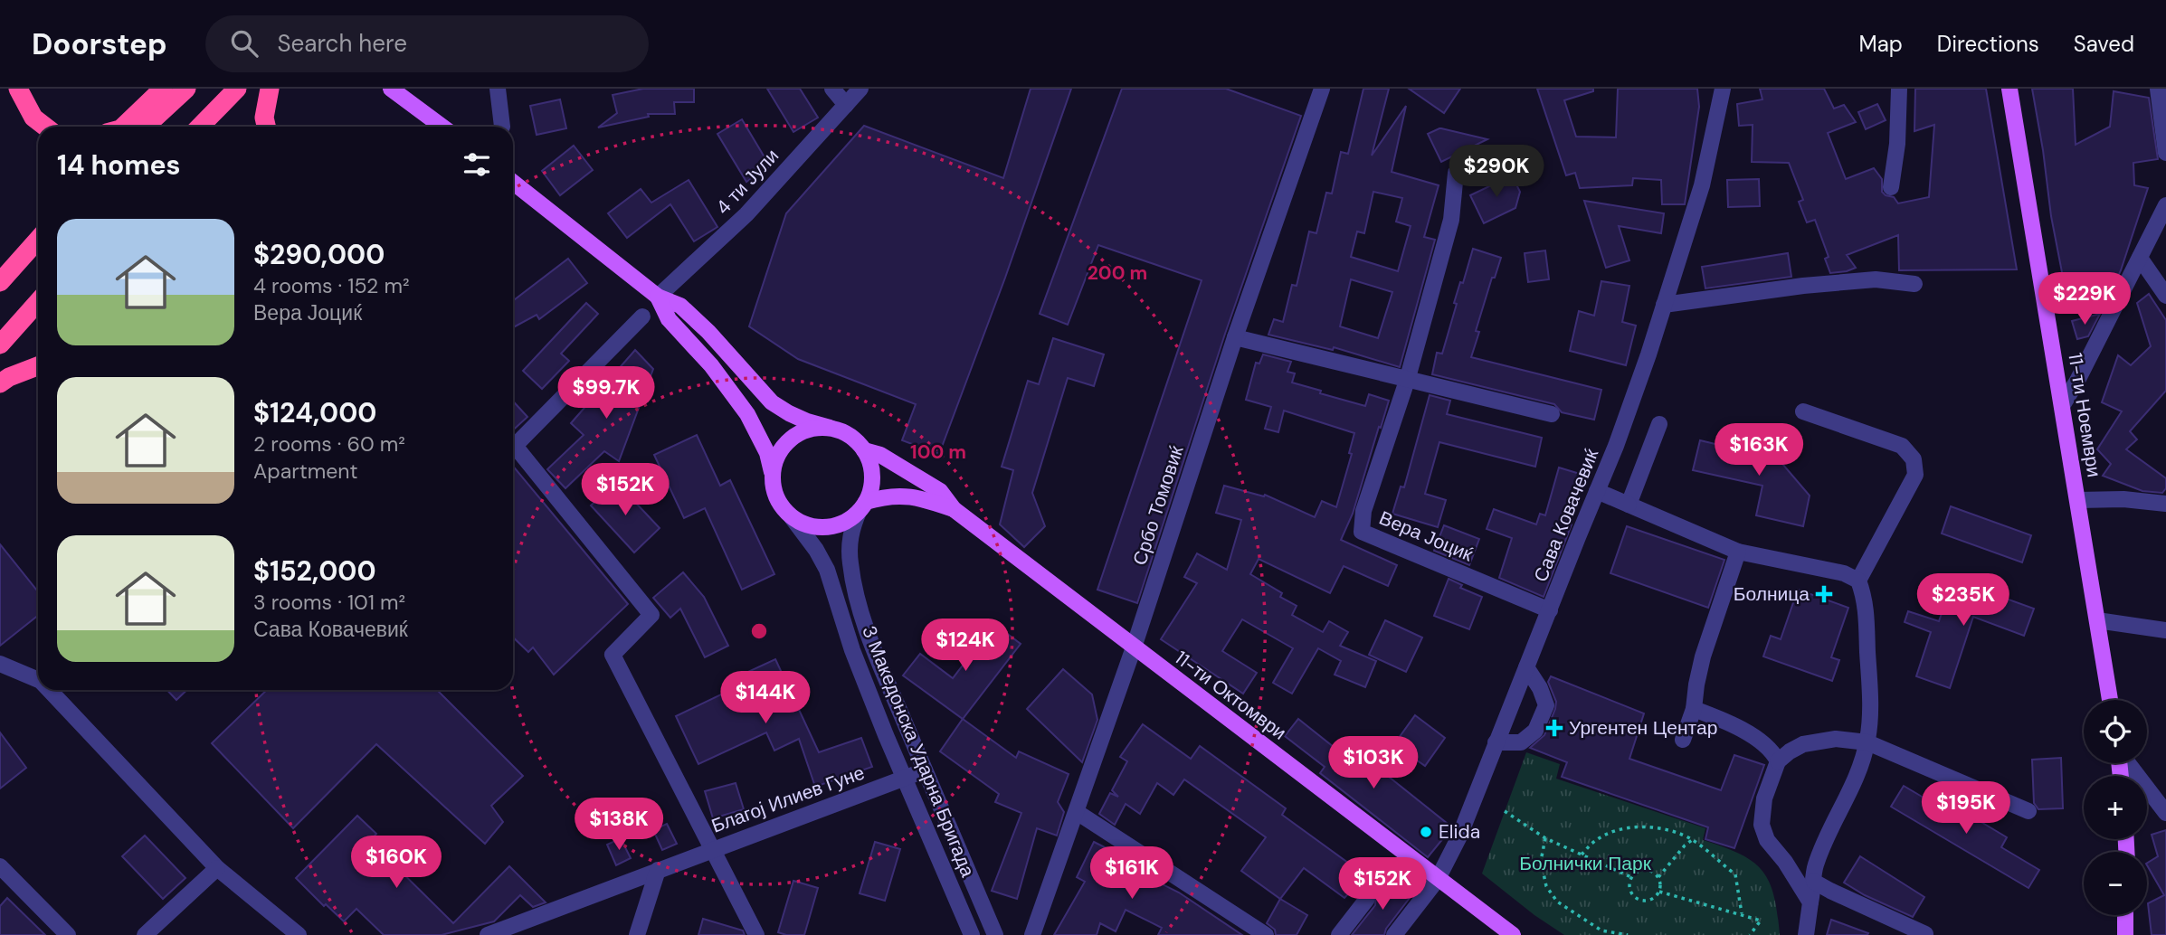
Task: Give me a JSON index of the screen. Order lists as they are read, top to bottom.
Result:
{
  "streets": {
    "main road": ["11-ти Ноември", "11-ти Октомври"],
    "street": [
      "4 ти Јули",
      "Србо Томовиќ",
      "Сава Ковачевиќ",
      "Вера Јоциќ",
      "3 Македонска Ударна Бригада",
      "Благој Илиев Гуне"
    ]
  },
  "crossings": [
    ["Србо Томовиќ", "11-ти Октомври"],
    ["Сава Ковачевиќ", "Вера Јоциќ"],
    ["Сава Ковачевиќ", "11-ти Октомври"],
    ["3 Македонска Ударна Бригада", "Благој Илиев Гуне"]
  ],
  "parks": ["Болнички Парк"],
  "places": {
    "health": ["Болница", "Ургентен Центар"],
    "other": ["Elida"]
  },
  "page": {
    "header": "Doorstep",
    "search": "Search here",
    "nav": ["Map", "Directions", "Saved"],
    "heading": "14 homes",
    "price": [
      "$290K",
      "$229K",
      "$99.7K",
      "$163K",
      "$152K",
      "$235K",
      "$124K",
      "$144K",
      "$103K",
      "$195K",
      "$138K",
      "$160K",
      "$161K",
      "$152K"
    ],
    "list": [
      {
        "name": "$290,000",
        "note": "4 rooms · 152 m² · Вера Јоциќ"
      },
      {
        "name": "$124,000",
        "note": "2 rooms · 60 m² · Apartment"
      },
      {
        "name": "$152,000",
        "note": "3 rooms · 101 m² · Сава Ковачевиќ"
      }
    ],
    "map_buttons": ["+", "−"]
  },
  "rings": ["200 m", "100 m"]
}
